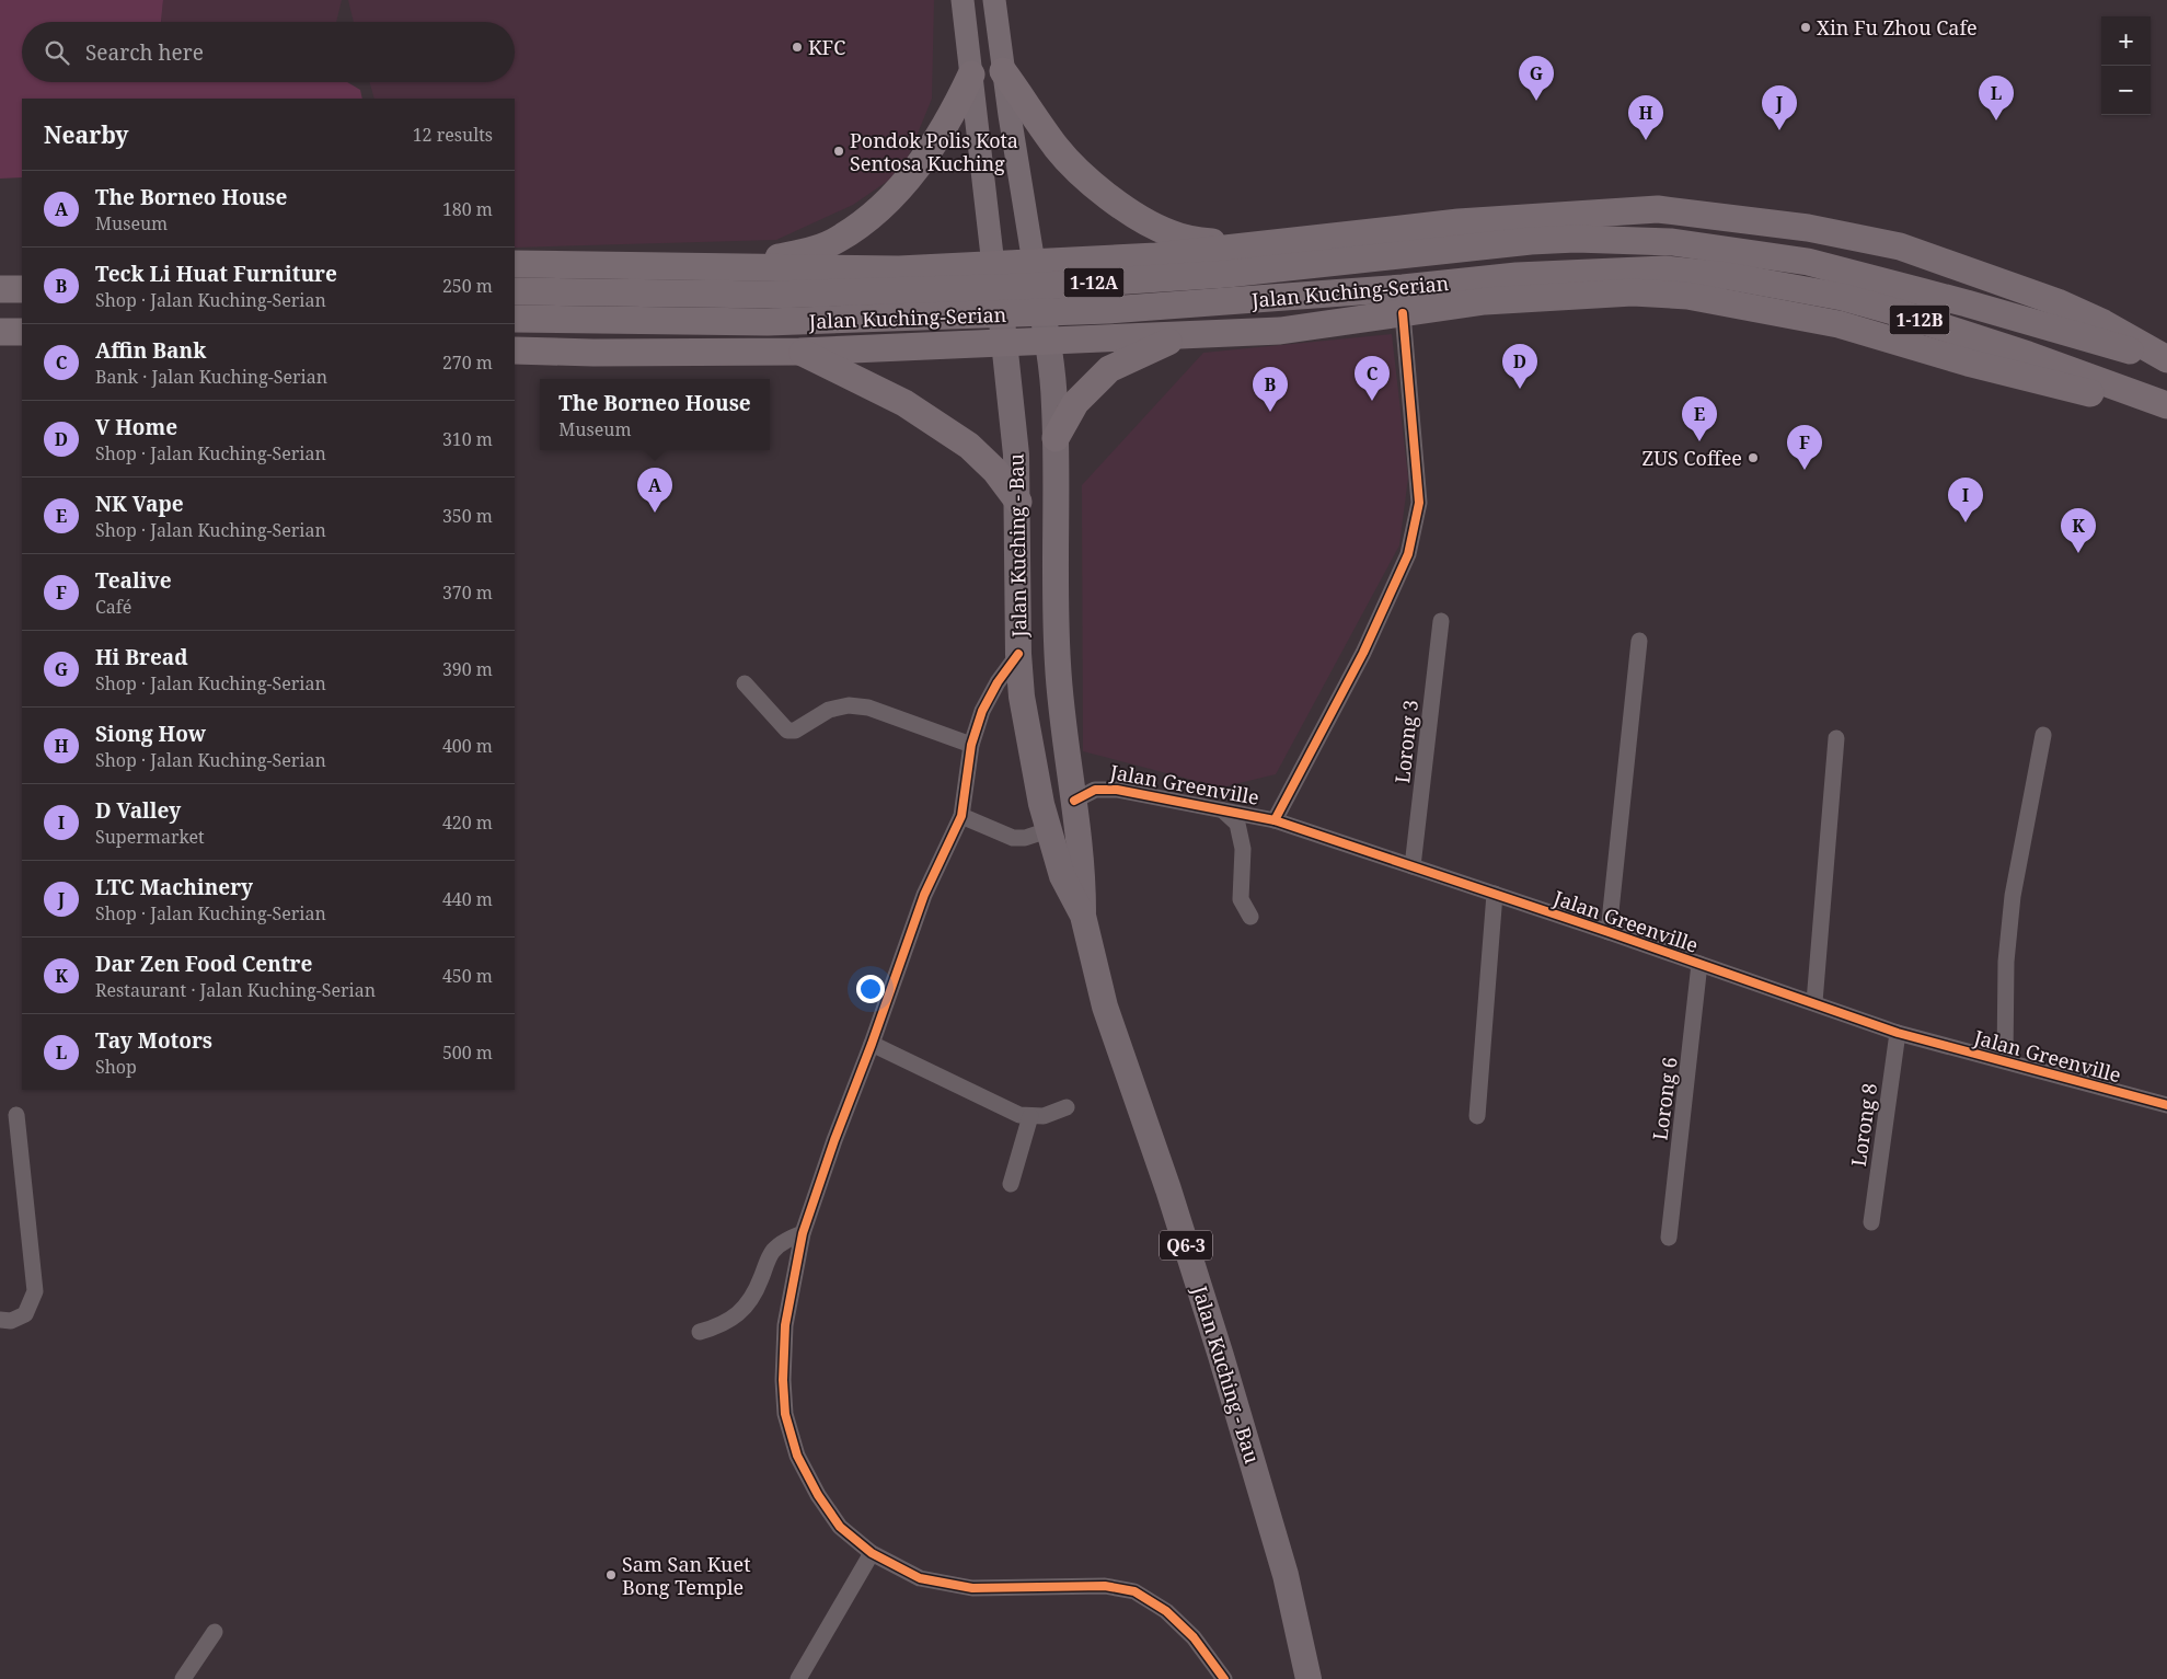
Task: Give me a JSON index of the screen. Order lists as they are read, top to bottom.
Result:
{
  "streets": {
    "highway": ["1-12A", "Jalan Kuching-Serian", "1-12B"],
    "main road": ["Jalan Kuching - Bau", "Q6-3"],
    "street": [
      "Lorong 3",
      "Jalan Greenville",
      "Lorong 6",
      "Lorong 8"
    ]
  },
  "crossings": [
    ["Jalan Kuching - Bau", "Jalan Greenville"],
    ["Lorong 3", "Jalan Greenville"],
    ["Jalan Greenville", "Lorong 6"],
    ["Jalan Greenville", "Lorong 8"]
  ],
  "places": [
    "Xin Fu Zhou Cafe",
    "KFC",
    "Pondok Polis Kota Sentosa Kuching",
    "ZUS Coffee",
    "Sam San Kuet Bong Temple"
  ],
  "page": {
    "map_buttons": ["+", "−"],
    "search": "Search here",
    "pins": [
      "G",
      "L",
      "J",
      "H",
      "D",
      "C",
      "B",
      "E",
      "F",
      "A",
      "I",
      "K"
    ],
    "heading": ["Nearby", "12 results"],
    "list": [
      {
        "mark": "A",
        "name": "The Borneo House",
        "note": "Museum",
        "value": "180 m"
      },
      {
        "mark": "B",
        "name": "Teck Li Huat Furniture",
        "note": "Shop · Jalan Kuching-Serian",
        "value": "250 m"
      },
      {
        "mark": "C",
        "name": "Affin Bank",
        "note": "Bank · Jalan Kuching-Serian",
        "value": "270 m"
      },
      {
        "mark": "D",
        "name": "V Home",
        "note": "Shop · Jalan Kuching-Serian",
        "value": "310 m"
      },
      {
        "mark": "E",
        "name": "NK Vape",
        "note": "Shop · Jalan Kuching-Serian",
        "value": "350 m"
      },
      {
        "mark": "F",
        "name": "Tealive",
        "note": "Café",
        "value": "370 m"
      },
      {
        "mark": "G",
        "name": "Hi Bread",
        "note": "Shop · Jalan Kuching-Serian",
        "value": "390 m"
      },
      {
        "mark": "H",
        "name": "Siong How",
        "note": "Shop · Jalan Kuching-Serian",
        "value": "400 m"
      },
      {
        "mark": "I",
        "name": "D Valley",
        "note": "Supermarket",
        "value": "420 m"
      },
      {
        "mark": "J",
        "name": "LTC Machinery",
        "note": "Shop · Jalan Kuching-Serian",
        "value": "440 m"
      },
      {
        "mark": "K",
        "name": "Dar Zen Food Centre",
        "note": "Restaurant · Jalan Kuching-Serian",
        "value": "450 m"
      },
      {
        "mark": "L",
        "name": "Tay Motors",
        "note": "Shop",
        "value": "500 m"
      }
    ],
    "popup": ["The Borneo House", "Museum"]
  }
}
